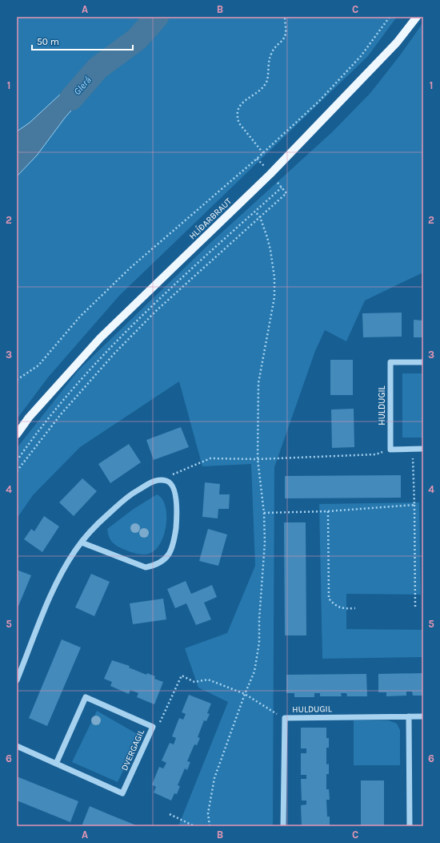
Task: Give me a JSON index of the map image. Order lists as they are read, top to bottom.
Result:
{
  "streets": {
    "main road": ["HLÍÐARBRAUT"],
    "street": ["HULDUGIL", "DVERGAGIL"]
  },
  "water": ["Glerá"],
  "scale_bar": "50 m",
  "grid": {
    "columns": ["A", "B", "C"],
    "rows": [
      "1",
      "2",
      "3",
      "4",
      "5",
      "6"
    ]
  }
}
